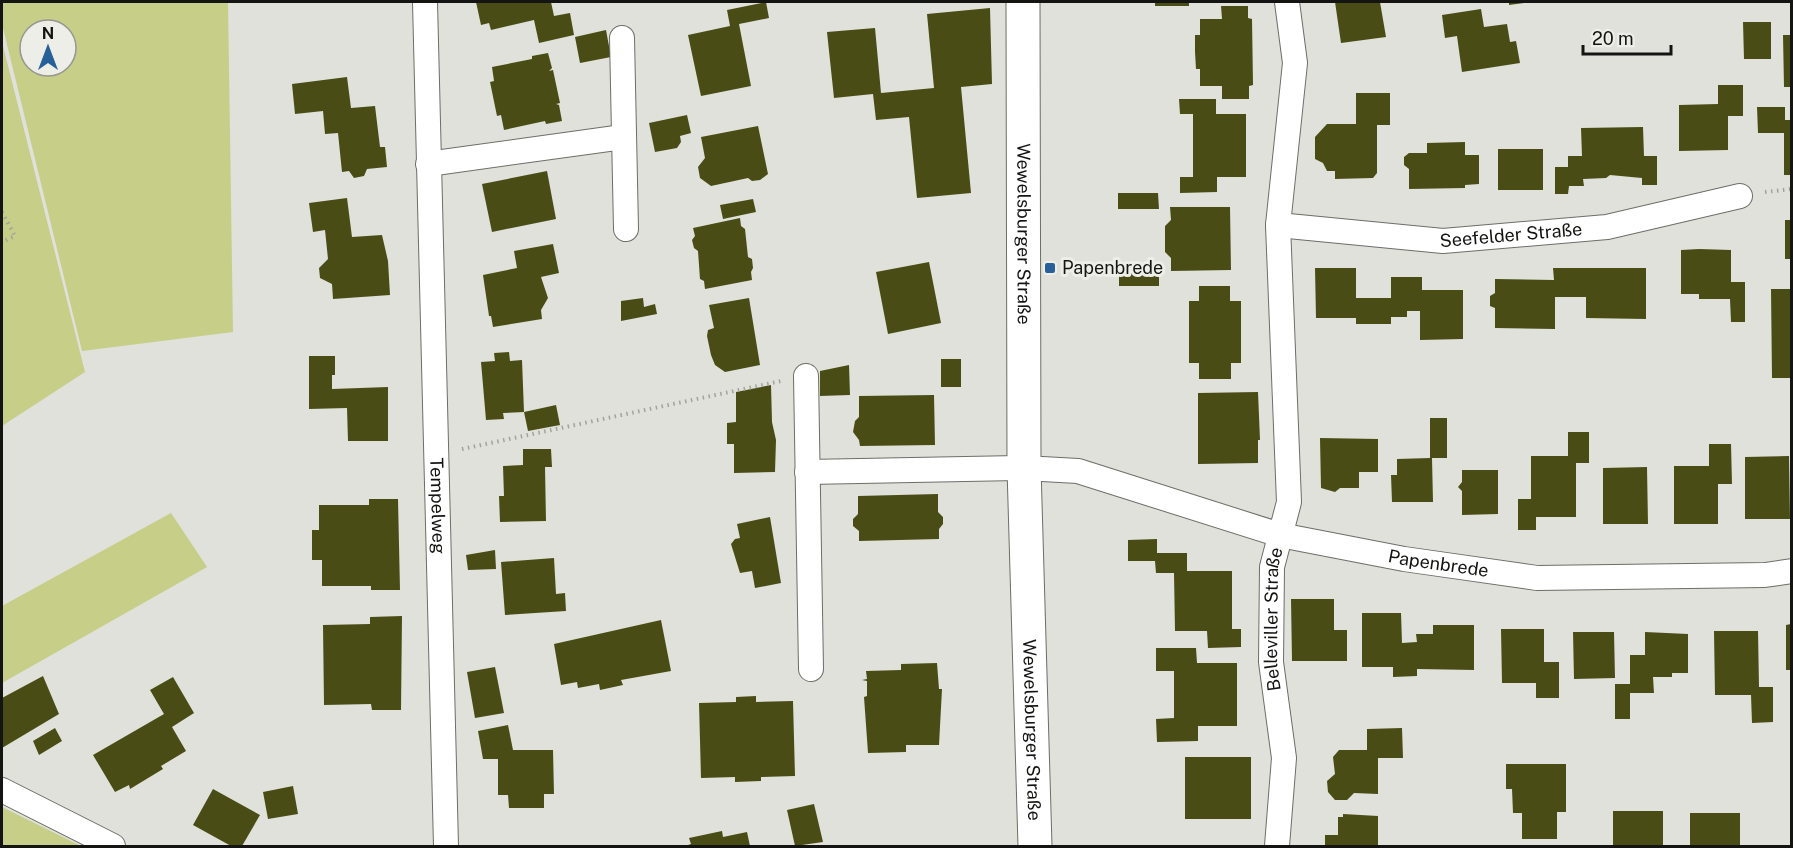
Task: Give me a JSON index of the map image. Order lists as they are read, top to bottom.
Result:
{
  "streets": {
    "main road": ["Wewelsburger Straße"],
    "street": [
      "Seefelder Straße",
      "Tempelweg",
      "Papenbrede",
      "Belleviller Straße"
    ]
  },
  "crossings": [
    ["Wewelsburger Straße", "Papenbrede"],
    ["Papenbrede", "Belleviller Straße"]
  ],
  "places": {
    "transit": ["Papenbrede"]
  },
  "scale_bar": "20 m",
  "north": "top"
}
